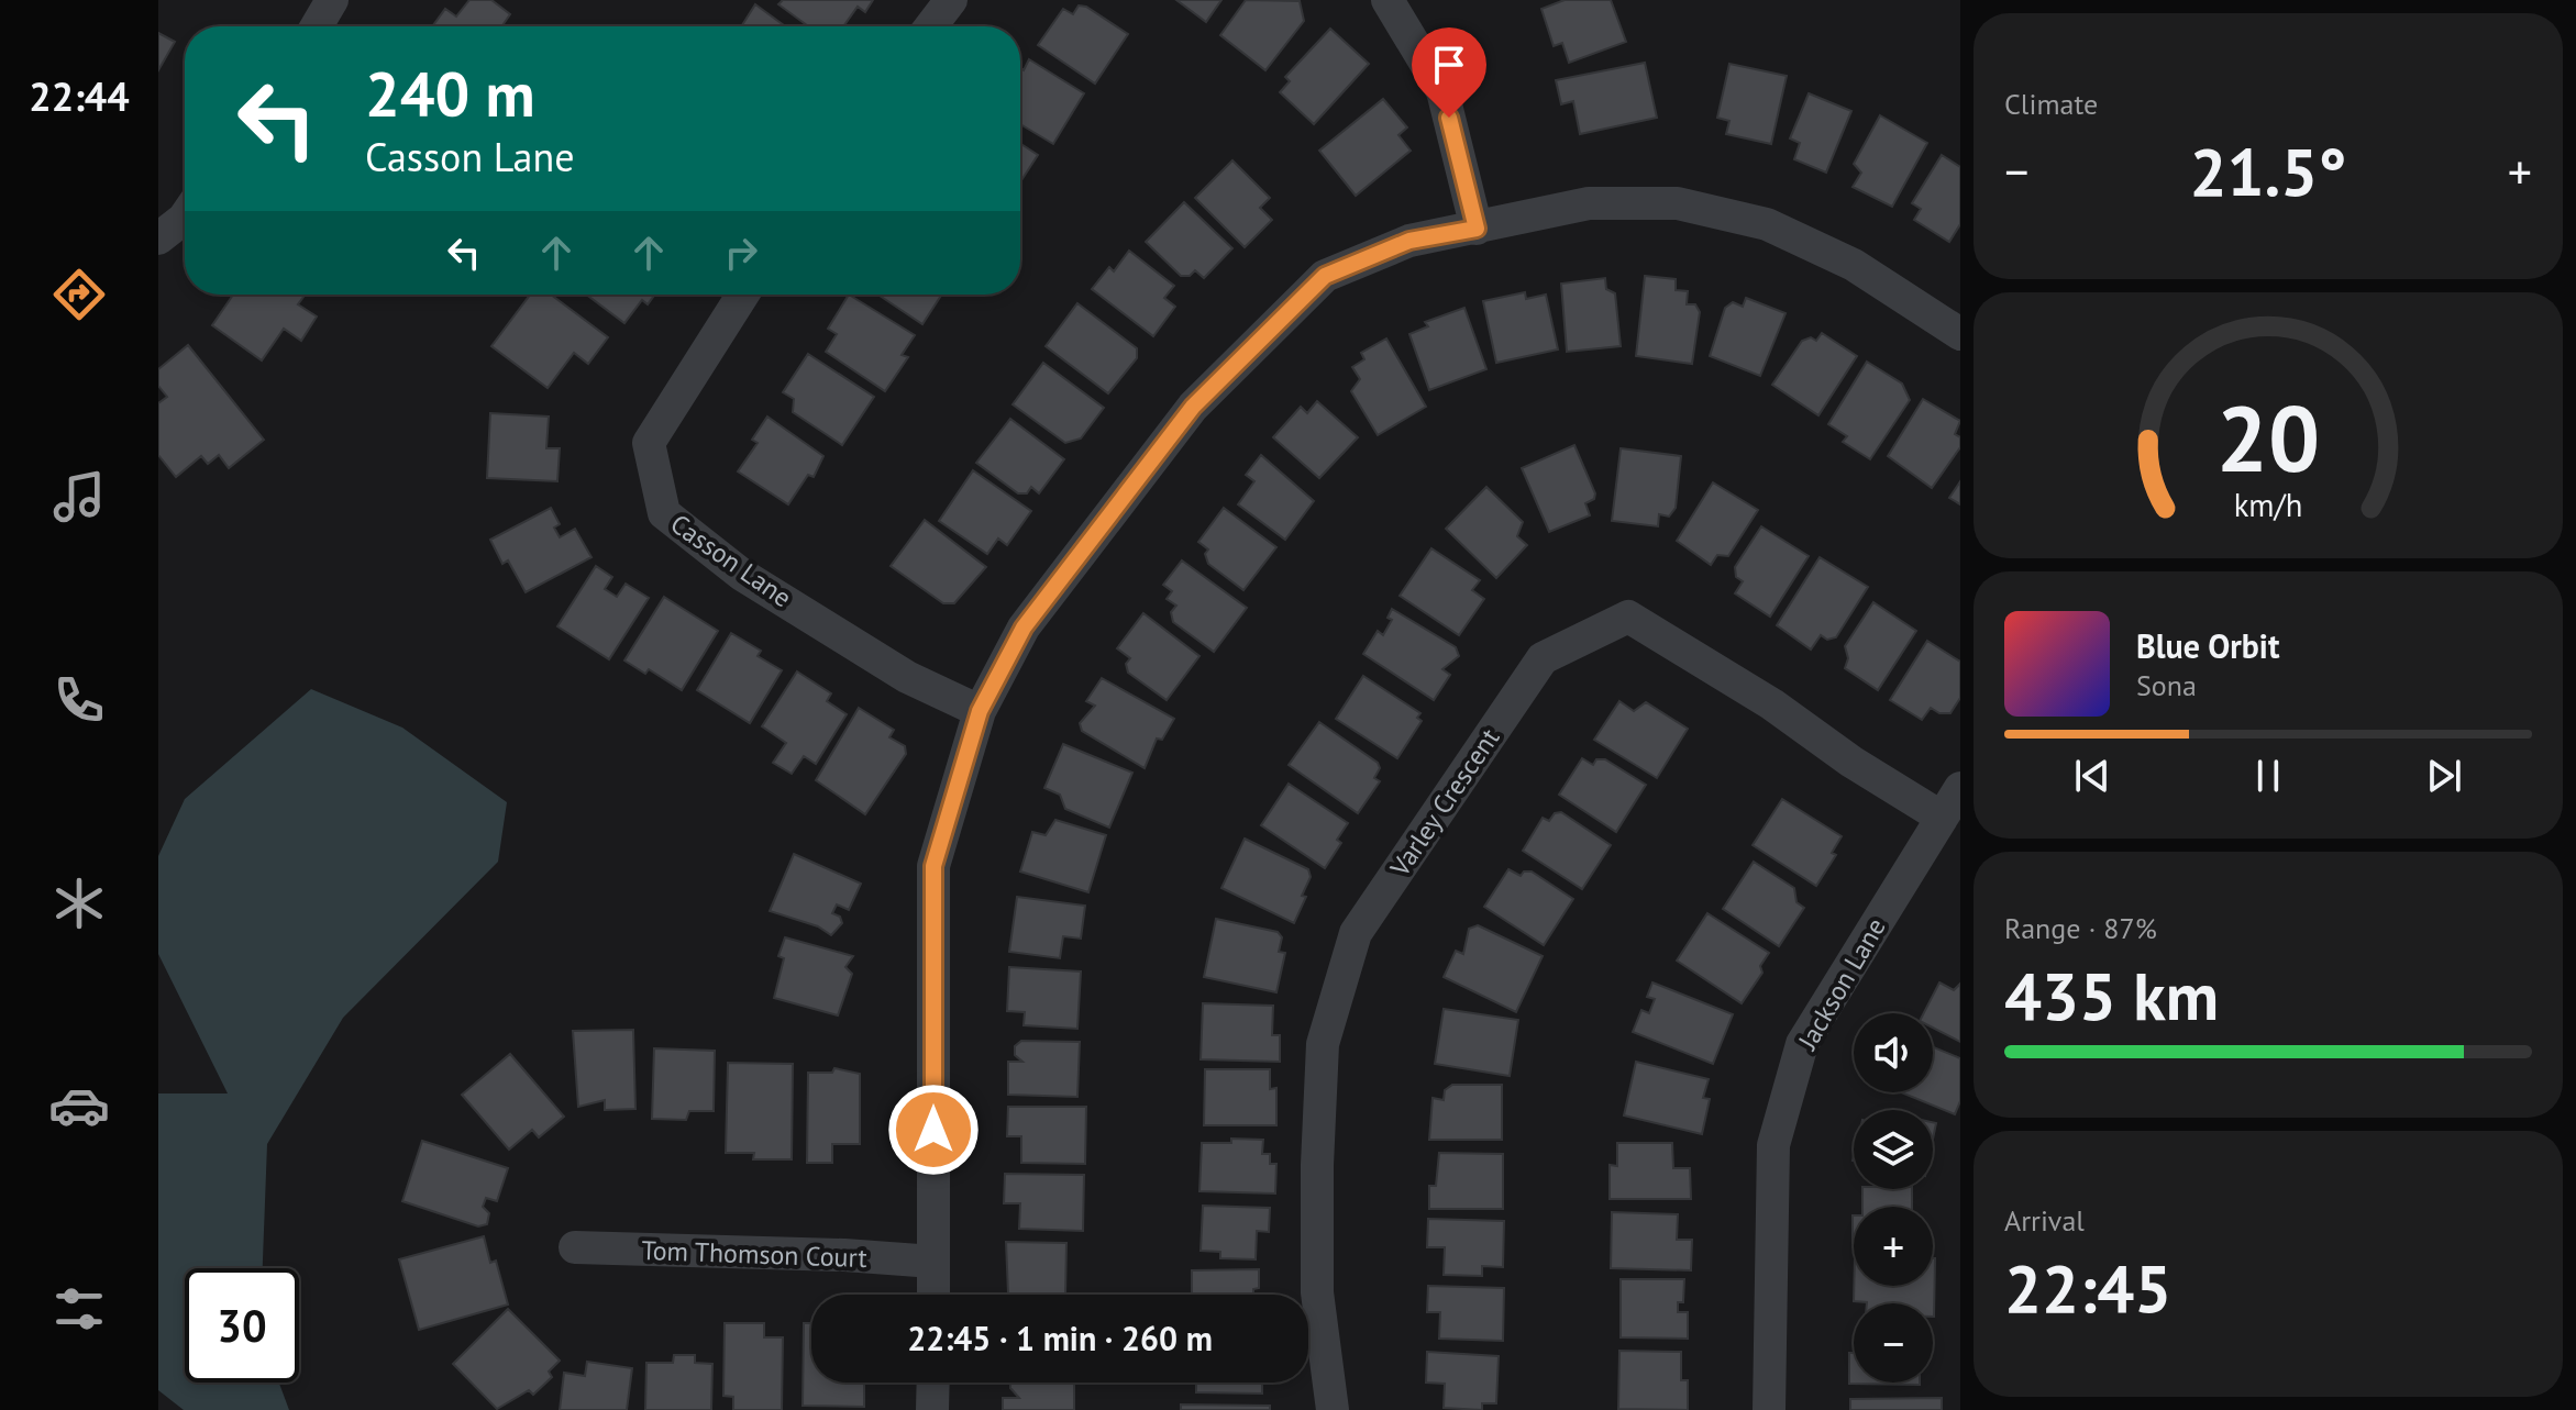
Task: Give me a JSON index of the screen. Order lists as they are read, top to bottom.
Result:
{
  "streets": {
    "street": [
      "Casson Lane",
      "Varley Crescent",
      "Jackson Lane",
      "Tom Thomson Court"
    ]
  },
  "crossings": [
    ["Varley Crescent", "Jackson Lane"]
  ],
  "page": {
    "tabs": "22:44",
    "tile": [
      "Climate",
      ["Range · 87%", "435 km"],
      ["Arrival", "22:45"]
    ],
    "turn": ["240 m", "Casson Lane"],
    "heat": ["−", "21.5°", "+"],
    "song": ["Blue Orbit", "Sona"],
    "map_buttons": ["+", "−"],
    "limit": "30",
    "trip": "22:45 · 1 min · 260 m",
    "gauge": ["20", "km/h"]
  }
}
